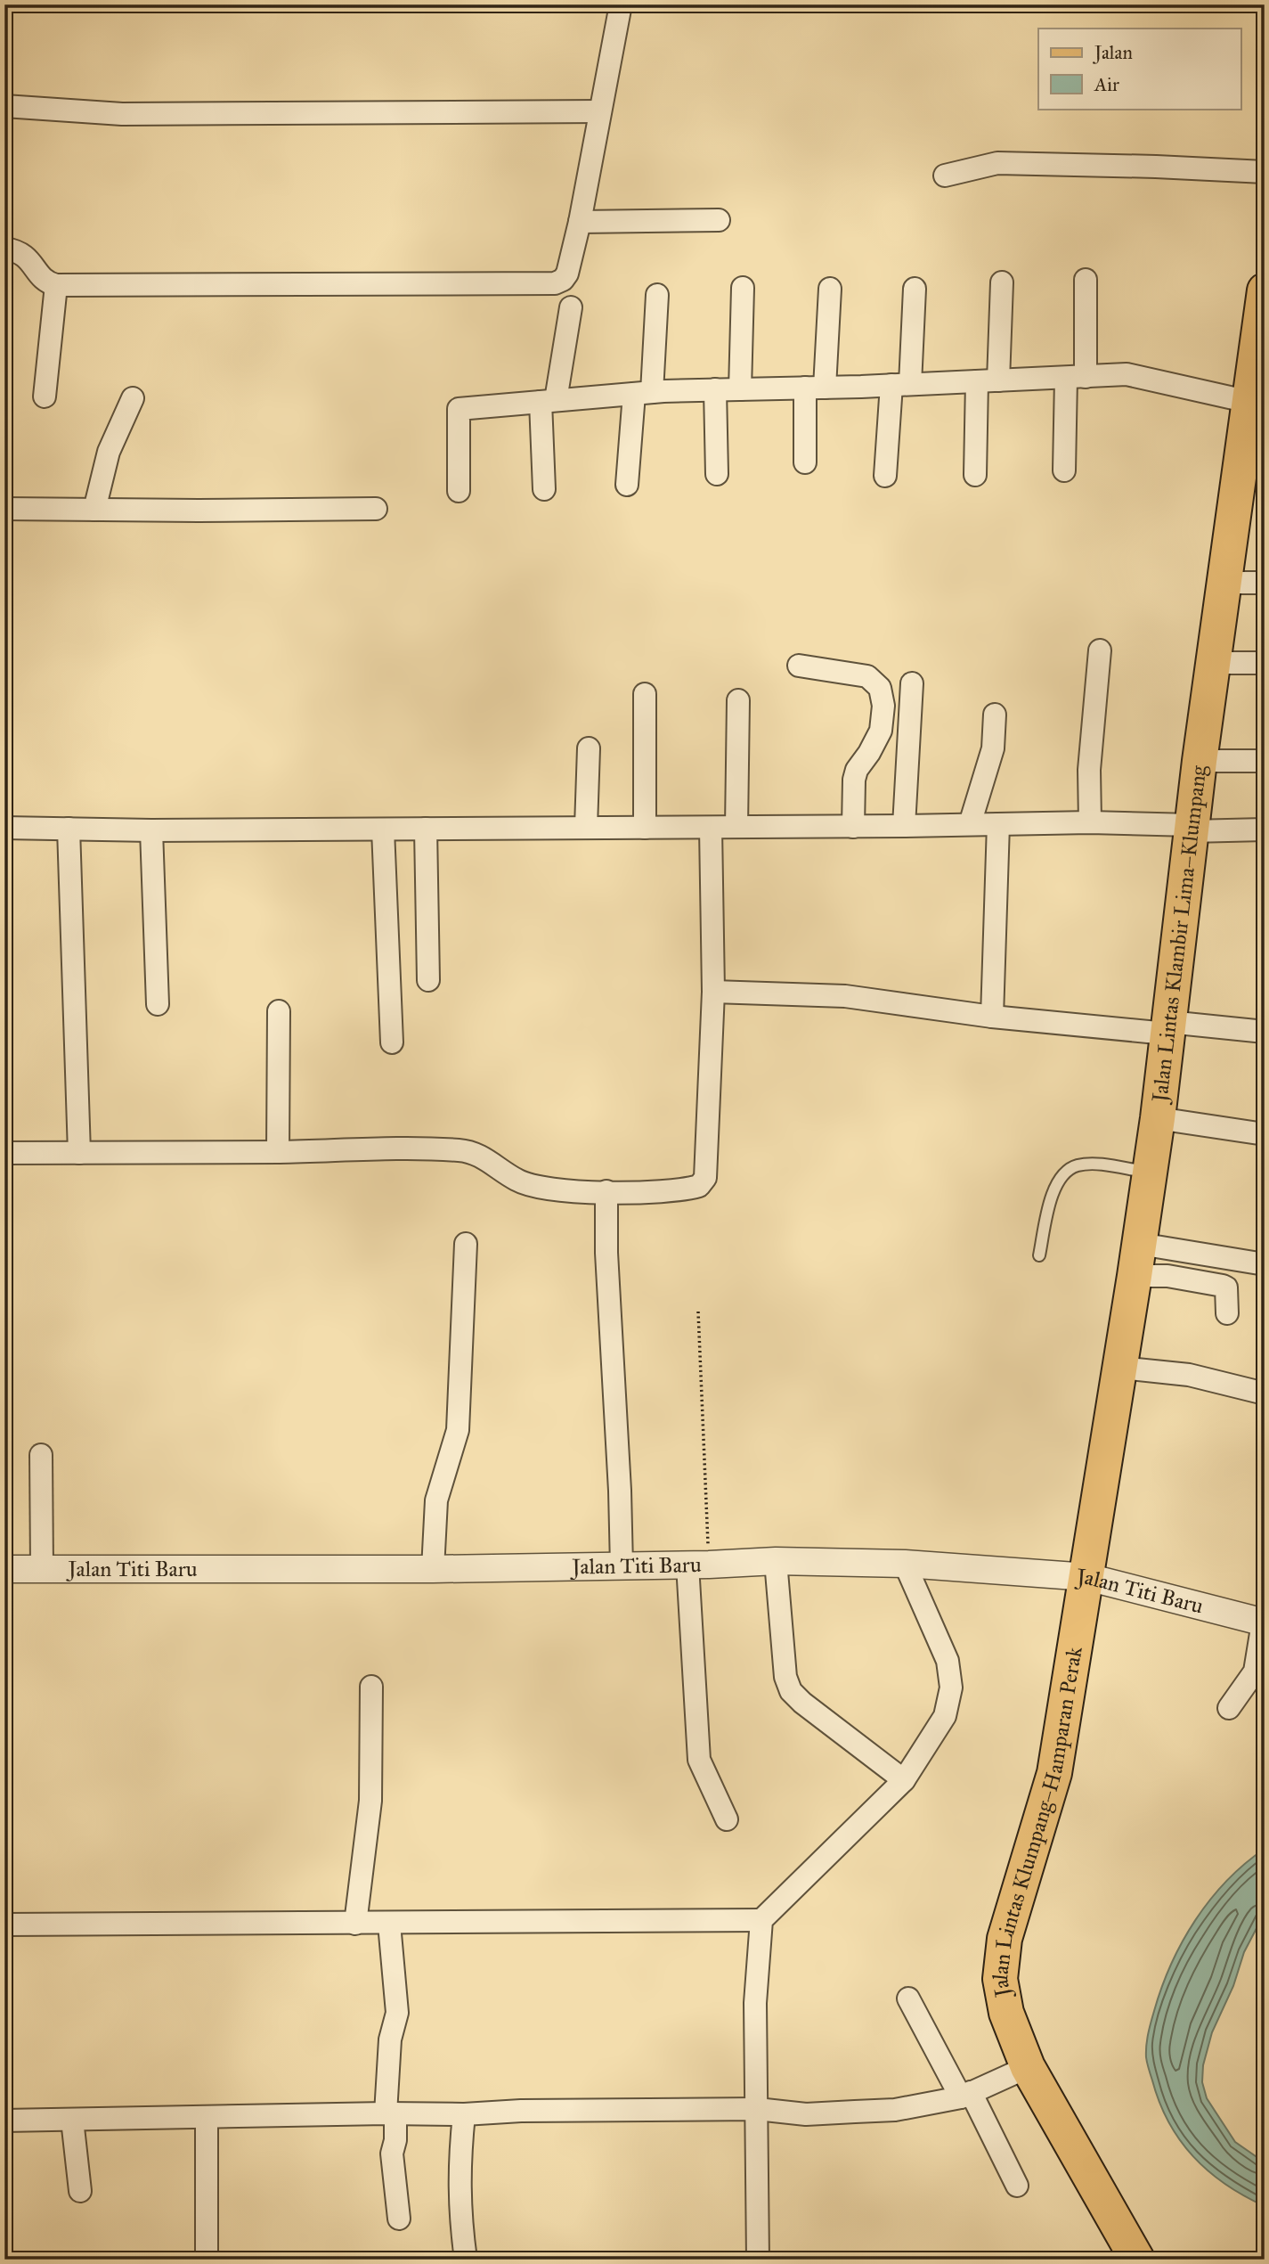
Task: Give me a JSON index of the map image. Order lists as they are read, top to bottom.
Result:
{
  "streets": {
    "main road": ["Jalan Lintas Klambir Lima–Klumpang", "Jalan Lintas Klumpang–Hamparan Perak"],
    "street": ["Jalan Titi Baru"]
  },
  "crossings": [
    ["Jalan Lintas Klambir Lima–Klumpang", "Jalan Titi Baru"],
    ["Jalan Lintas Klambir Lima–Klumpang", "Jalan Lintas Klumpang–Hamparan Perak"],
    ["Jalan Titi Baru", "Jalan Lintas Klumpang–Hamparan Perak"]
  ],
  "legend": ["Jalan", "Air"]
}
